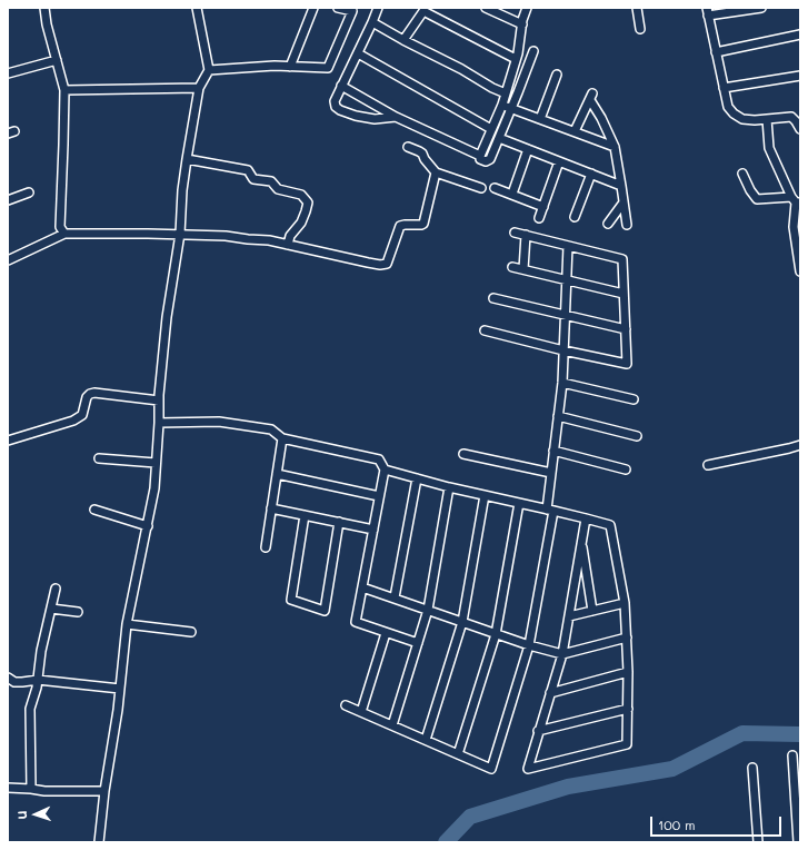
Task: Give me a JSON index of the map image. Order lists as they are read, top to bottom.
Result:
{
  "scale_bar": "100 m",
  "north": "left"
}
